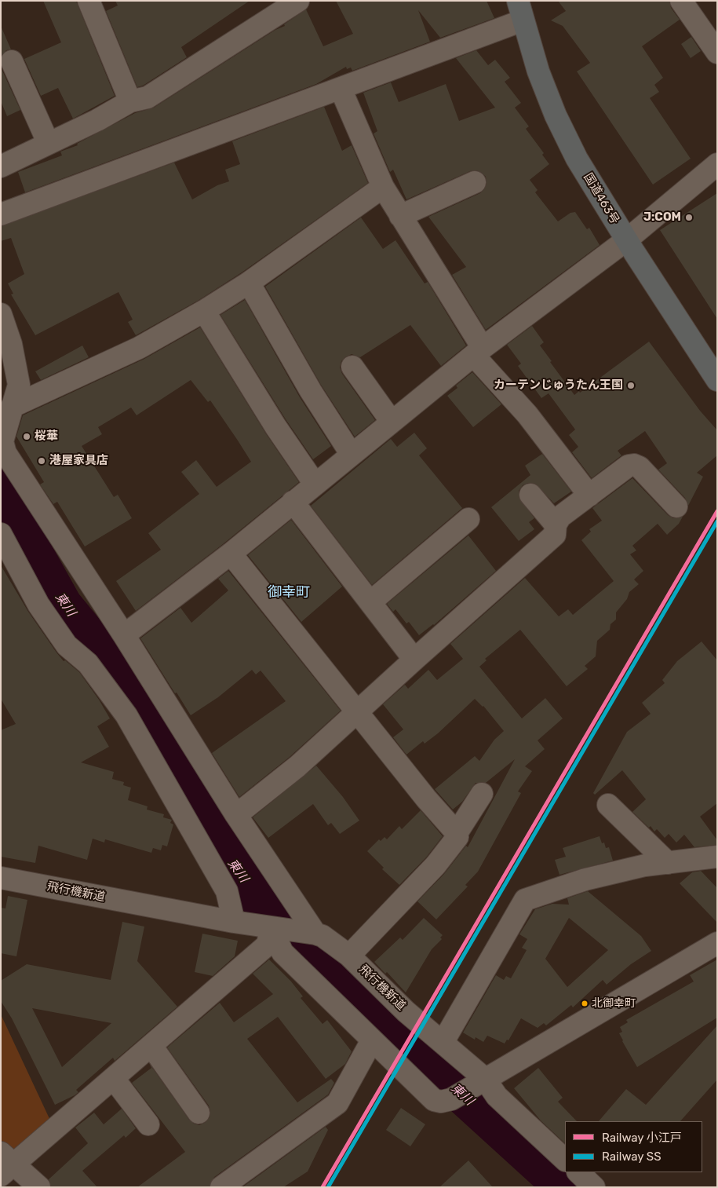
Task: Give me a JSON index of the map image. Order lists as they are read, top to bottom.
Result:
{
  "streets": {
    "highway": ["国道463号"],
    "street": ["飛行機新道"]
  },
  "districts": ["御幸町"],
  "water": ["東川"],
  "places": [
    "J:COM",
    "カーテンじゅうたん王国",
    "桜華",
    "港屋家具店",
    "北御幸町"
  ],
  "lines": ["rail line 小江戸", "rail line SS"],
  "legend": ["Railway 小江戸", "Railway SS"]
}
